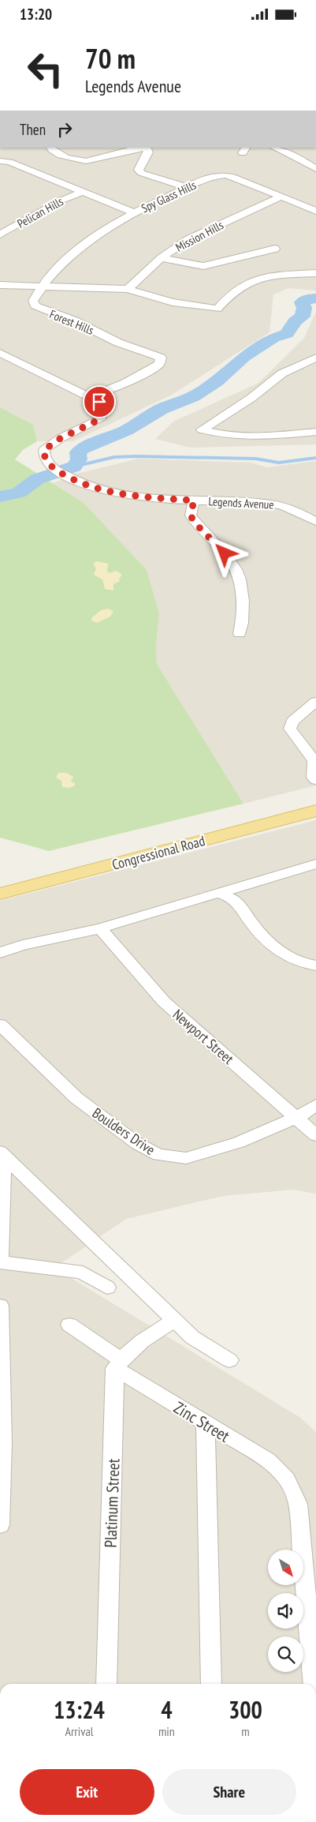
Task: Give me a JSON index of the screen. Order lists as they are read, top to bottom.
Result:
{
  "streets": {
    "main road": ["Congressional Road"],
    "street": [
      "Spy Glass Hills",
      "Pelican Hills",
      "Mission Hills",
      "Forest Hills",
      "Legends Avenue",
      "Newport Street",
      "Boulders Drive",
      "Zinc Street",
      "Platinum Street"
    ]
  },
  "crossings": [
    ["Spy Glass Hills", "Pelican Hills"],
    ["Spy Glass Hills", "Mission Hills"],
    ["Spy Glass Hills", "Forest Hills"],
    ["Forest Hills", "Legends Avenue"],
    ["Newport Street", "Boulders Drive"],
    ["Zinc Street", "Platinum Street"]
  ],
  "north": "bottom right",
  "page": {
    "status": "13:20",
    "turn": ["70 m", "Legends Avenue"],
    "then": "Then",
    "eta": [
      "13:24",
      "Arrival",
      "4",
      "min",
      "300",
      "m"
    ],
    "buttons": ["Exit", "Share"]
  }
}
